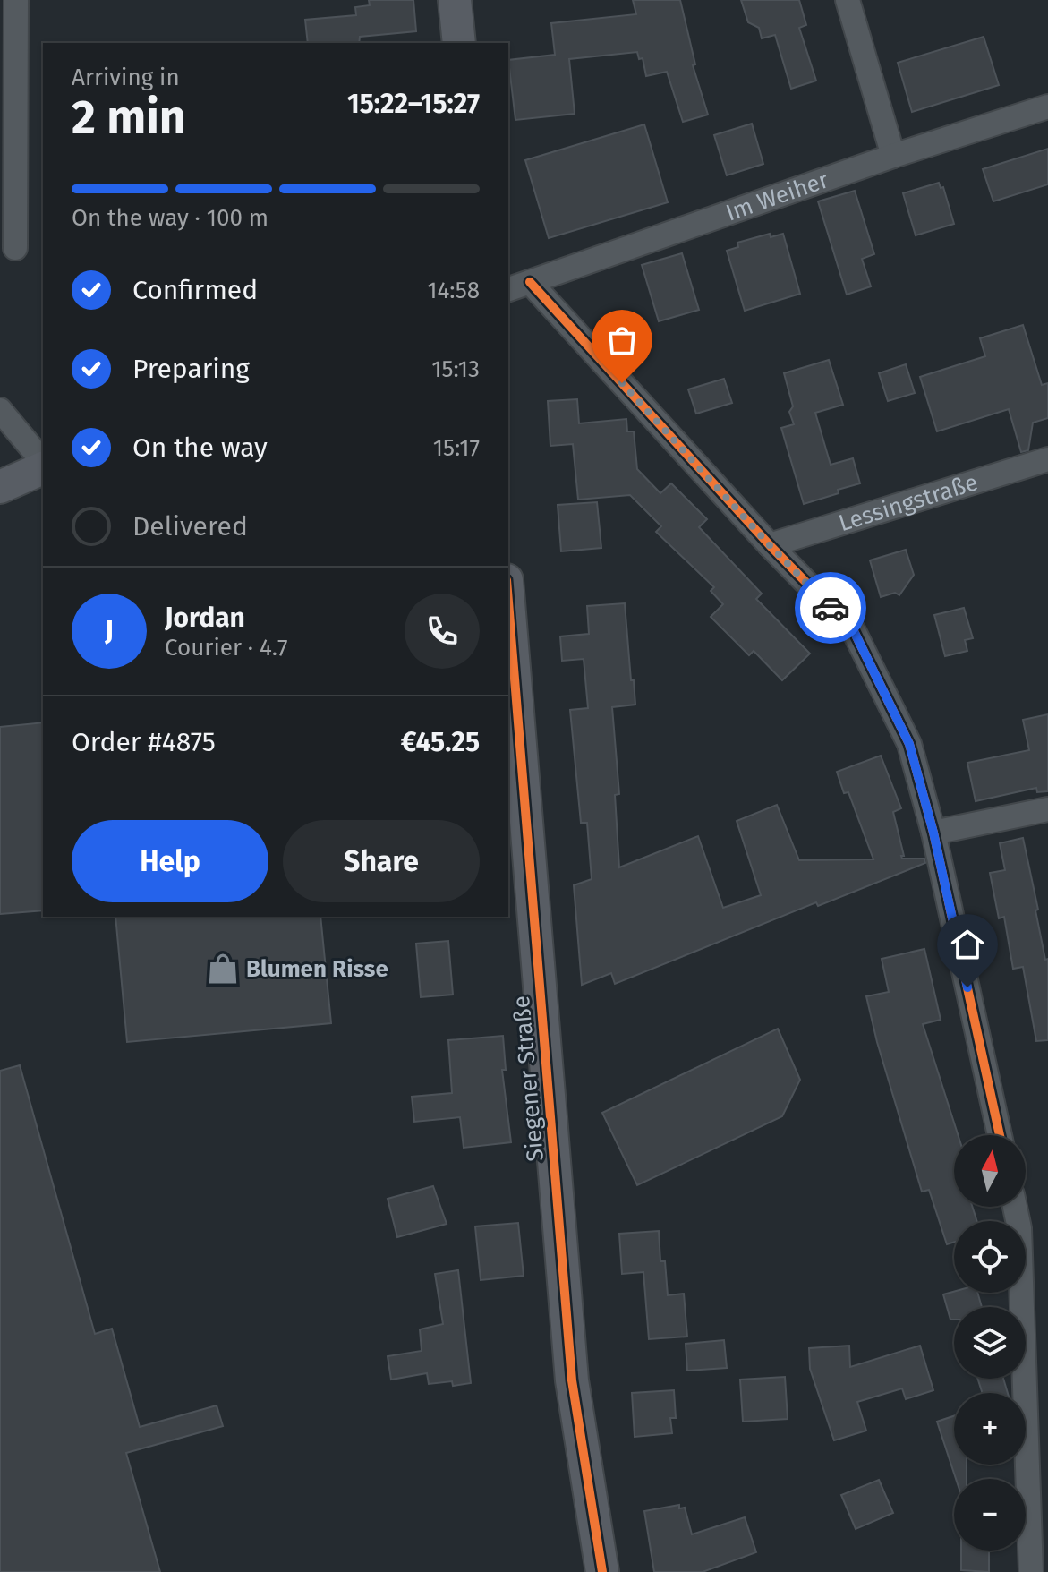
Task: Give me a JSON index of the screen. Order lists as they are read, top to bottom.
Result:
{
  "streets": {
    "main road": ["Siegener Straße"],
    "street": ["Im Weiher", "Lessingstraße"]
  },
  "places": {
    "shop": ["Blumen Risse"]
  },
  "north": "top",
  "page": {
    "heading": ["2 min", "Arriving in", "15:22–15:27"],
    "panel": [
      "Jordan",
      "Courier · 4.7",
      "Order #4875",
      "€45.25"
    ],
    "bar": "On the way · 100 m",
    "list": [
      ["Confirmed", "14:58"],
      ["Preparing", "15:13"],
      ["On the way", "15:17"],
      "Delivered"
    ],
    "round": "J",
    "buttons": ["Help", "Share"],
    "map_buttons": ["+", "−"]
  }
}
